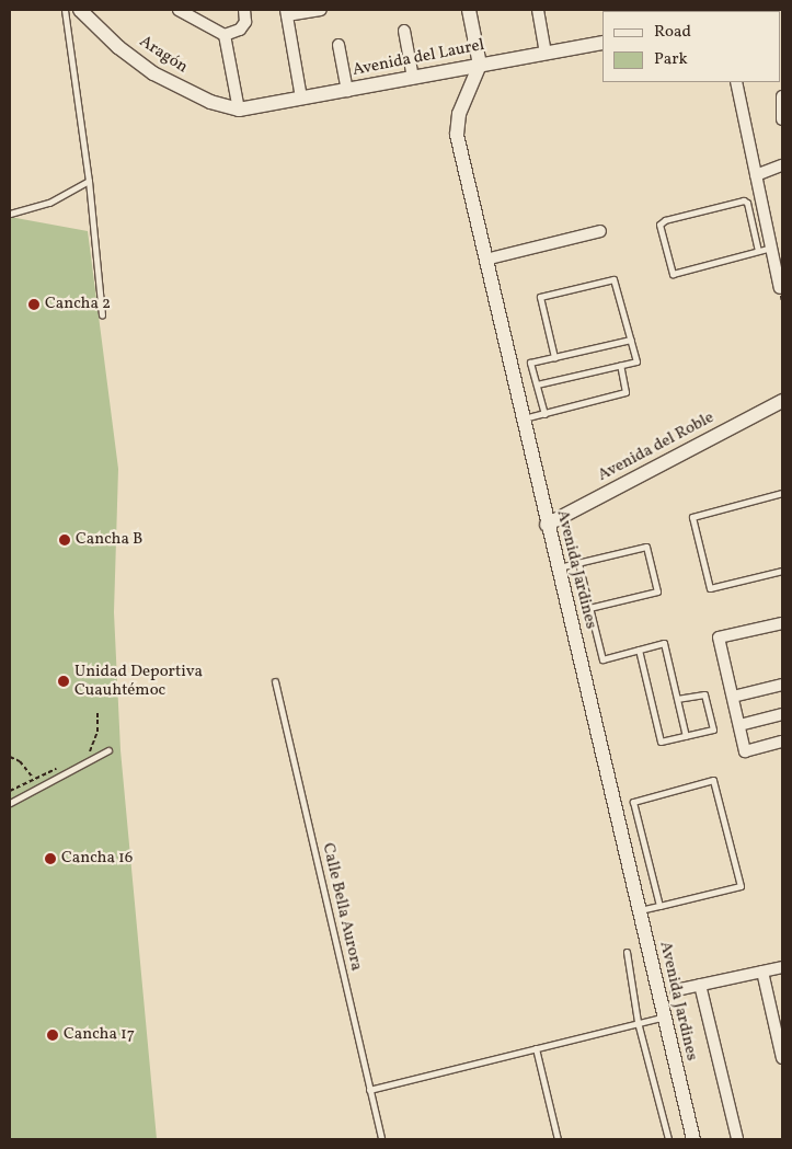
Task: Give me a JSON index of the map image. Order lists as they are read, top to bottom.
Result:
{
  "streets": {
    "street": [
      "Aragón",
      "Avenida del Laurel",
      "Avenida del Roble",
      "Avenida Jardines"
    ],
    "lane": ["Calle Bella Aurora"]
  },
  "crossings": [
    ["Aragón", "Avenida del Laurel"],
    ["Avenida del Laurel", "Avenida Jardines"],
    ["Avenida del Roble", "Avenida Jardines"]
  ],
  "places": [
    "Cancha 2",
    "Cancha B",
    "Unidad Deportiva Cuauhtémoc",
    "Cancha 16",
    "Cancha 17"
  ],
  "legend": ["Road", "Park"]
}
